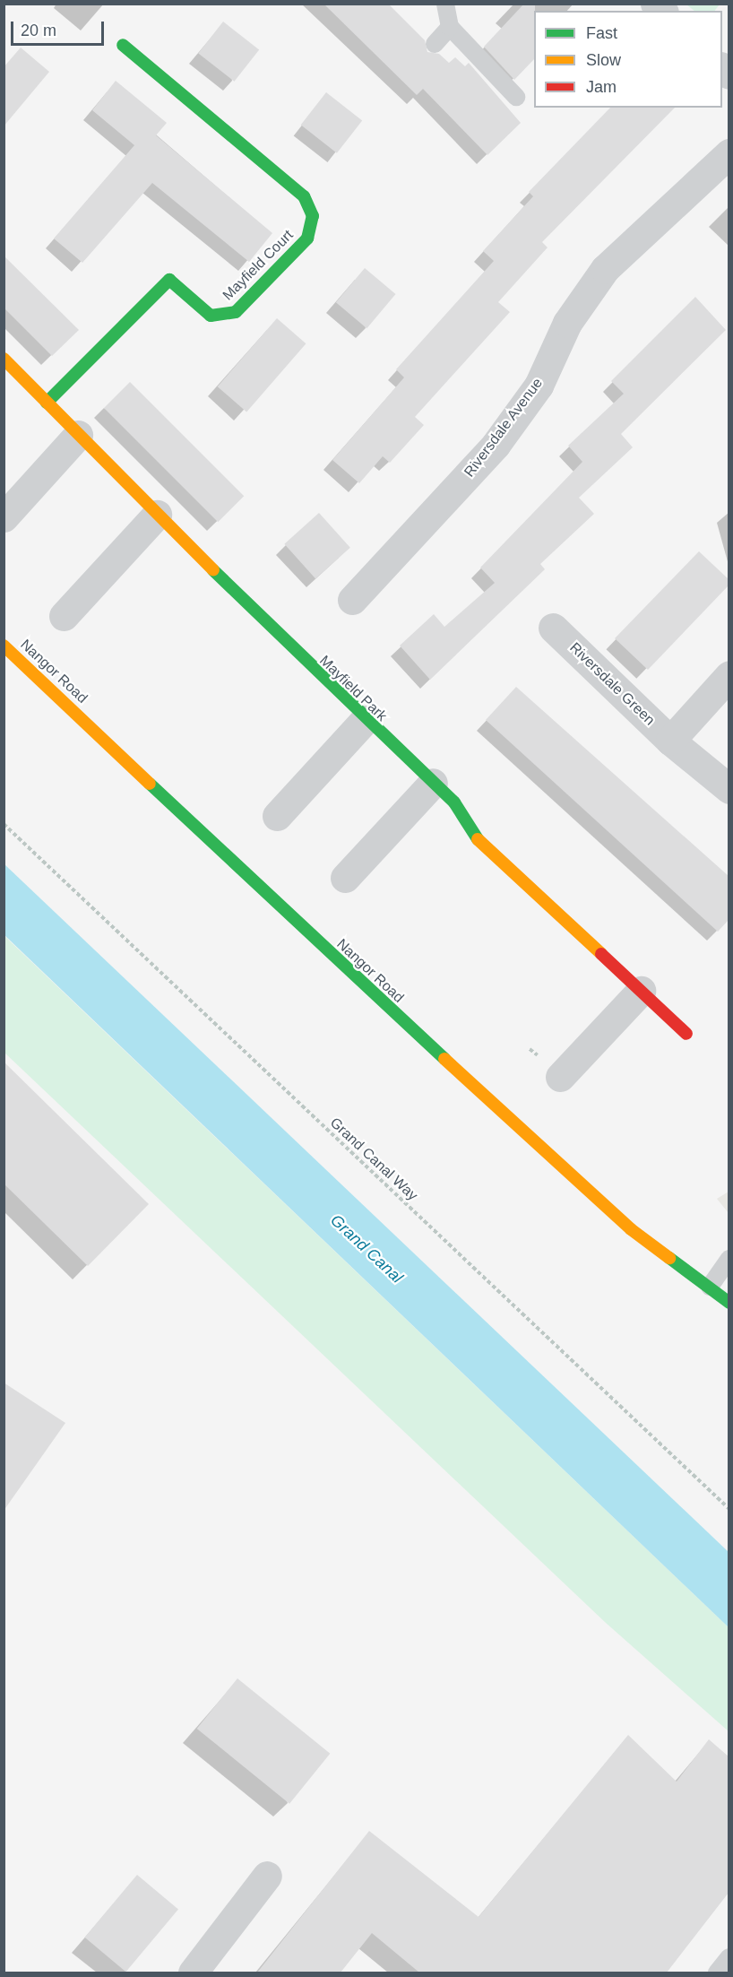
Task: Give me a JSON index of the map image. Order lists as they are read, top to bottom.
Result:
{
  "streets": {
    "street": [
      "Mayfield Court",
      "Riversdale Avenue",
      "Nangor Road",
      "Riversdale Green",
      "Mayfield Park"
    ],
    "path": ["Grand Canal Way"]
  },
  "crossings": [
    ["Mayfield Court", "Mayfield Park"]
  ],
  "water": ["Grand Canal"],
  "legend": ["Fast", "Slow", "Jam"],
  "scale_bar": "20 m"
}
